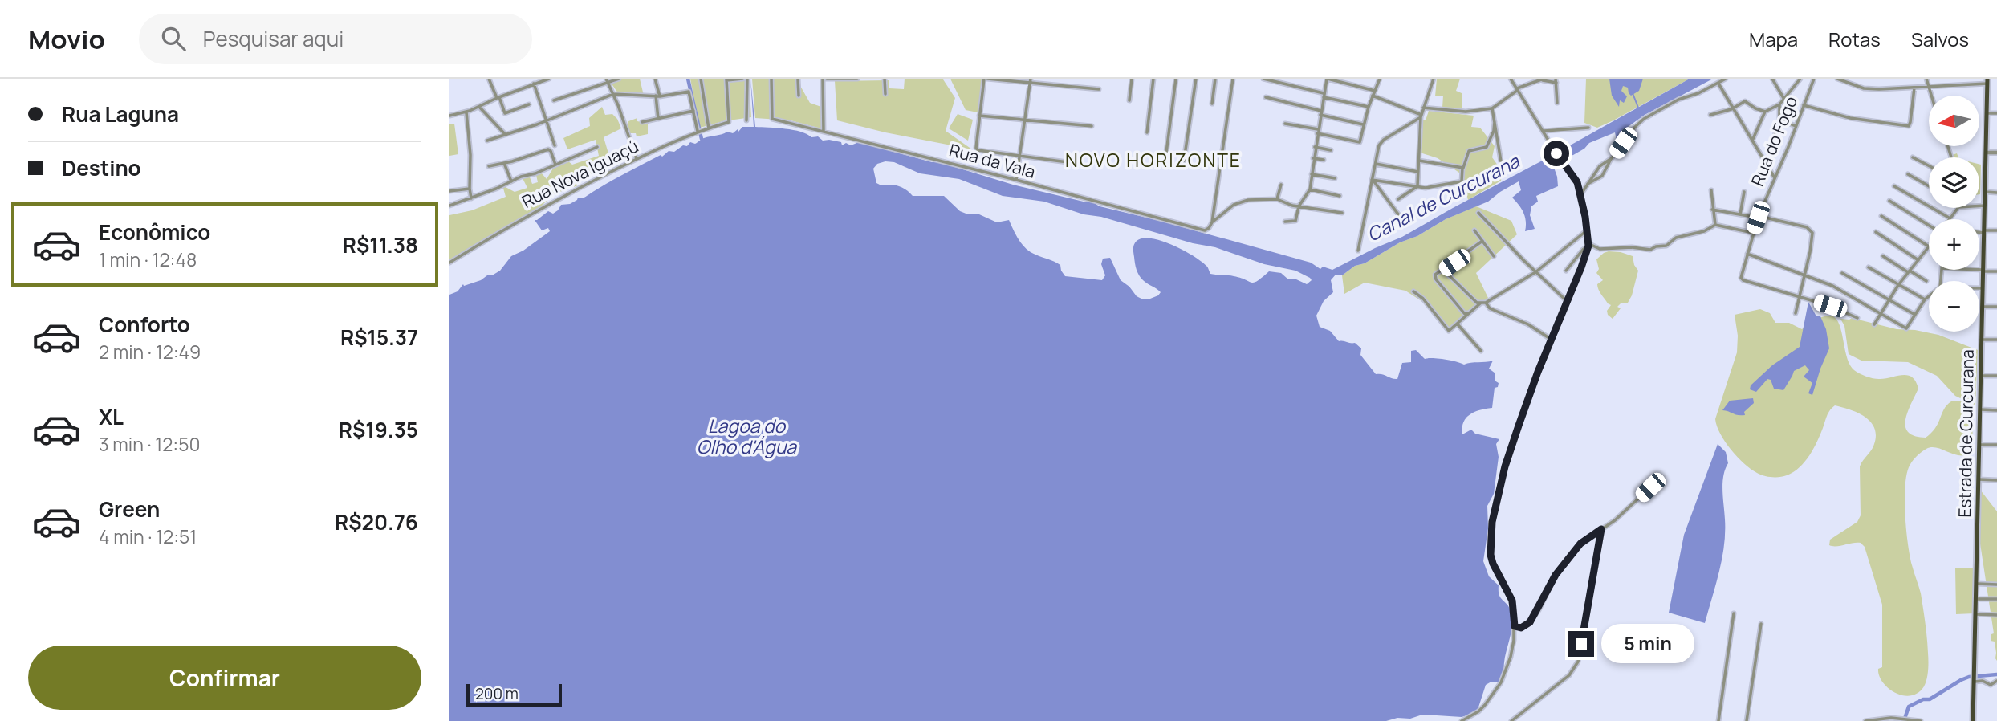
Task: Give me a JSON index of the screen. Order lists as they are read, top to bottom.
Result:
{
  "streets": {
    "main road": ["Estrada de Curcurana"],
    "street": ["Rua do Fogo", "Rua da Vala", "Rua Nova Iguaçú"]
  },
  "districts": ["NOVO HORIZONTE"],
  "water": ["Canal de Curcurana", "Lagoa do Olho d'Água"],
  "scale_bar": "200 m",
  "north": "left",
  "page": {
    "header": "Movio",
    "search": "Pesquisar aqui",
    "nav": ["Mapa", "Rotas", "Salvos"],
    "banner": ["Rua Laguna", "Destino"],
    "map_buttons": ["+", "−"],
    "list": [
      {
        "name": "Econômico",
        "note": "1 min · 12:48",
        "value": "R$11.38"
      },
      {
        "name": "Conforto",
        "note": "2 min · 12:49",
        "value": "R$15.37"
      },
      {
        "name": "XL",
        "note": "3 min · 12:50",
        "value": "R$19.35"
      },
      {
        "name": "Green",
        "note": "4 min · 12:51",
        "value": "R$20.76"
      }
    ],
    "bubble": "5 min",
    "buttons": "Confirmar",
    "scale": "200 m"
  }
}
